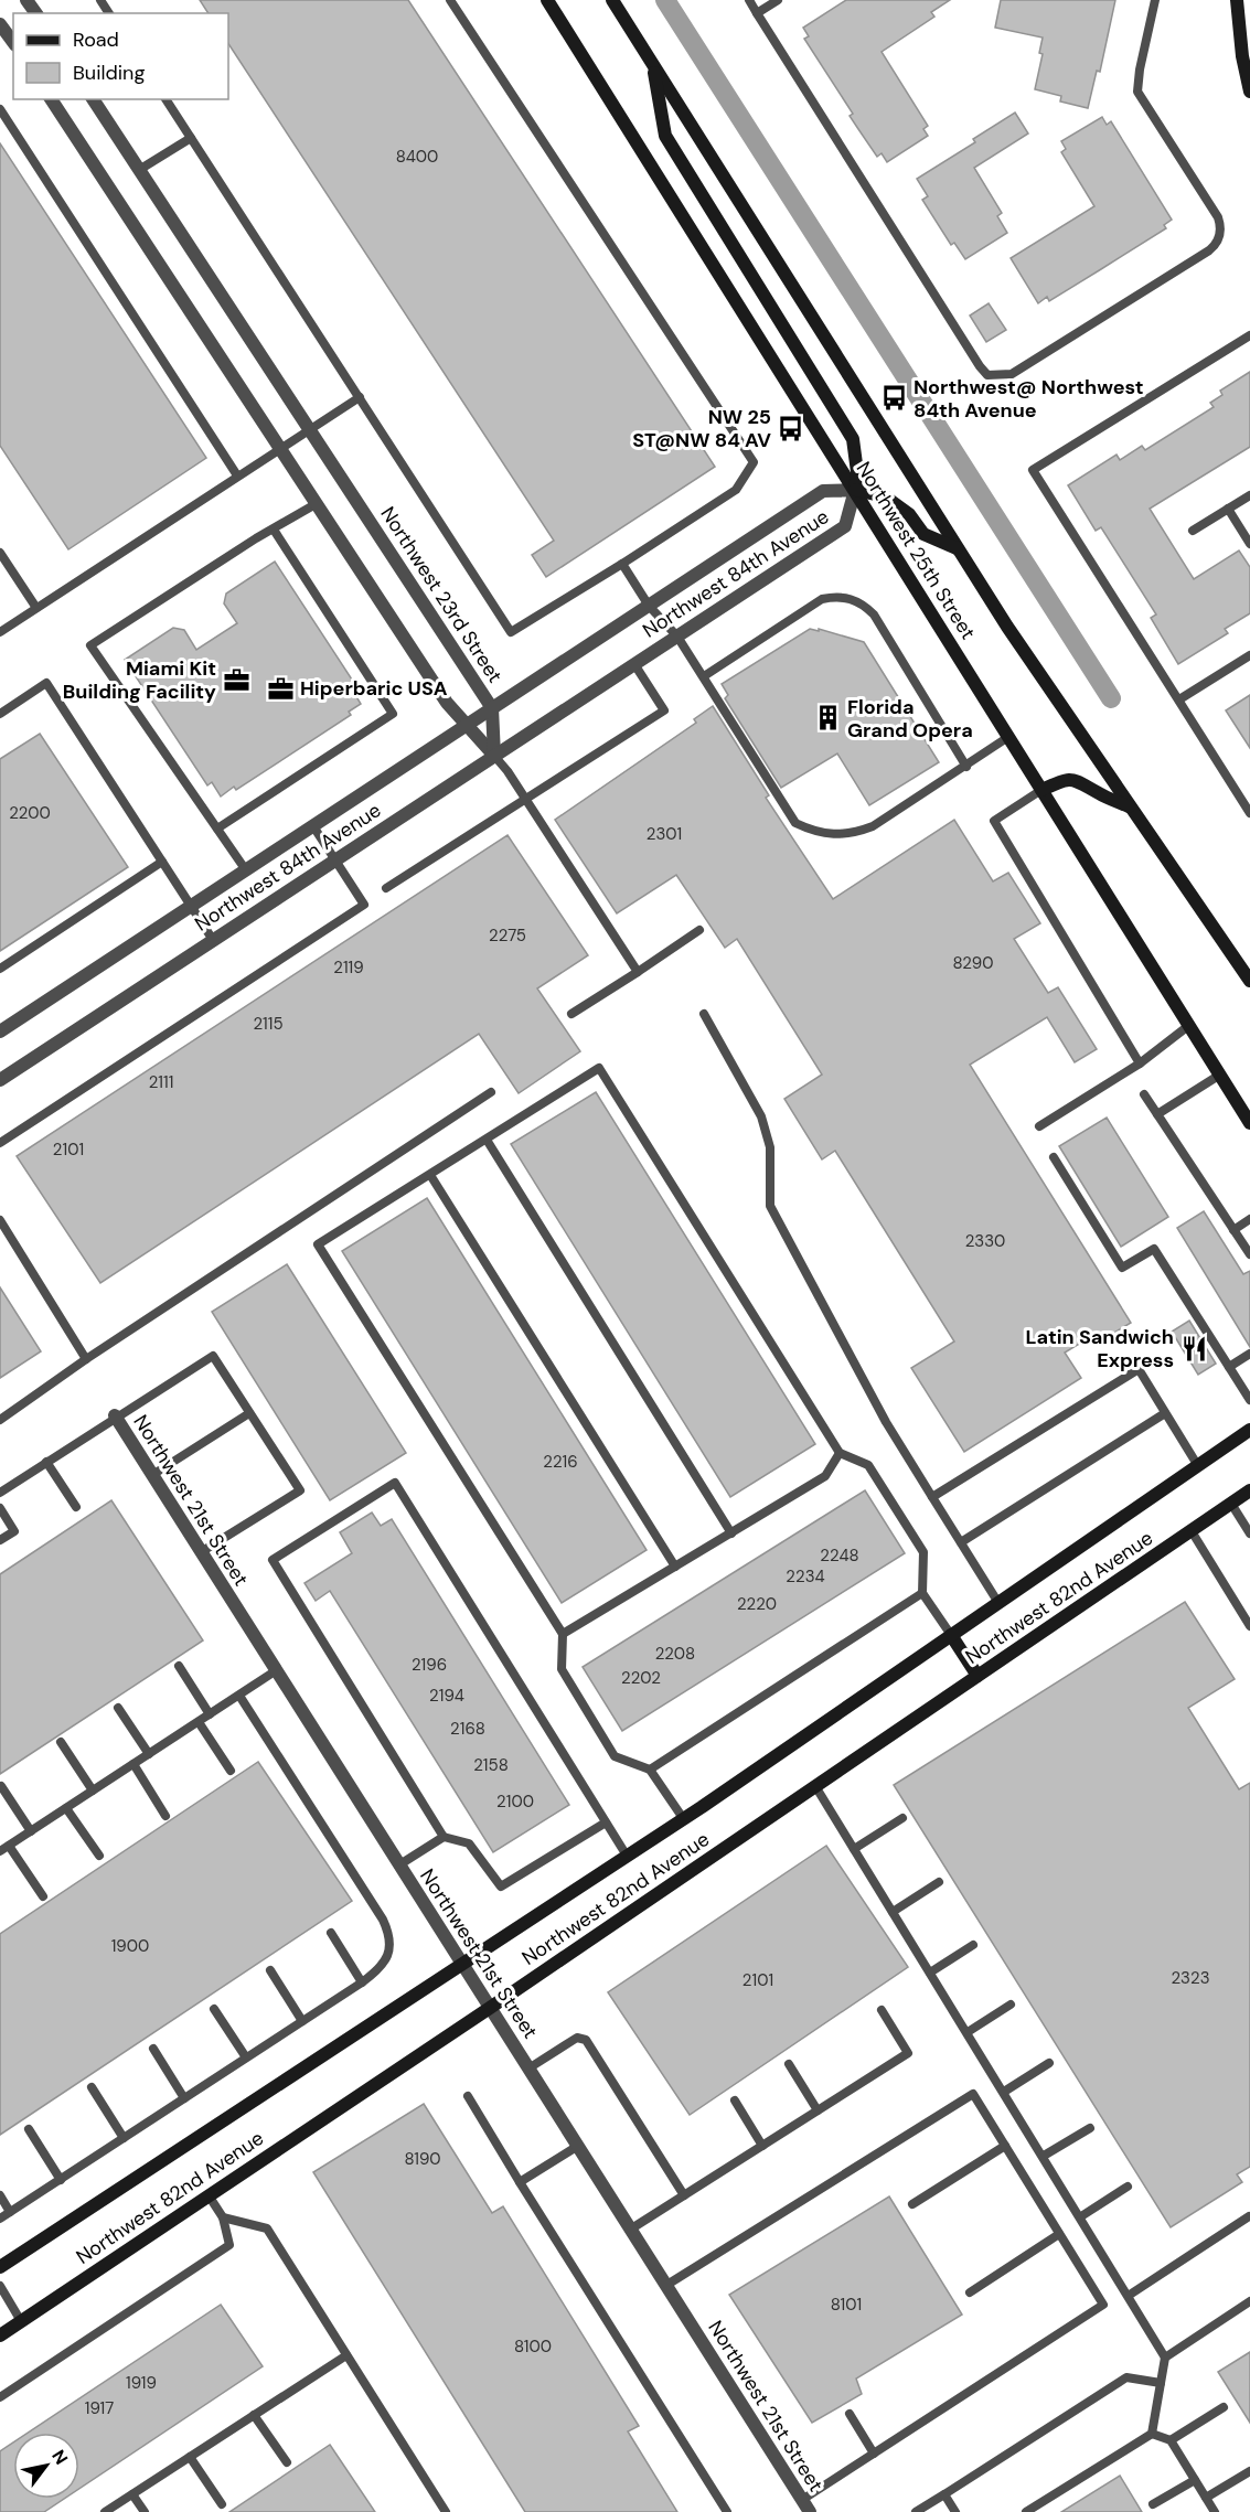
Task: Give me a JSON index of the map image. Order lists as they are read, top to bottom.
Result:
{
  "streets": {
    "main road": ["Northwest 25th Street", "Northwest 82nd Avenue"],
    "street": ["Northwest 84th Avenue", "Northwest 23rd Street", "Northwest 21st Street"]
  },
  "crossings": [
    ["Northwest 25th Street", "Northwest 84th Avenue"],
    ["Northwest 84th Avenue", "Northwest 23rd Street"],
    ["Northwest 21st Street", "Northwest 82nd Avenue"]
  ],
  "places": {
    "bus stop": ["Northwest@ Northwest 84th Avenue", "NW 25 ST@NW 84 AV"],
    "office": ["Miami Kit Building Facility", "Hiperbaric USA"],
    "building": ["Florida Grand Opera"],
    "restaurant": ["Latin Sandwich Express"]
  },
  "house_numbers": [
    "8400",
    "2200",
    "2301",
    "2275",
    "8290",
    "2119",
    "2115",
    "2111",
    "2101",
    "2330",
    "2216",
    "2248",
    "2234",
    "2220",
    "2208",
    "2196",
    "2202",
    "2194",
    "2168",
    "2158",
    "2100",
    "1900",
    "2323",
    "2101",
    "8190",
    "8101",
    "8100",
    "1919",
    "1917"
  ],
  "legend": ["Road", "Building"],
  "north": "top right"
}
